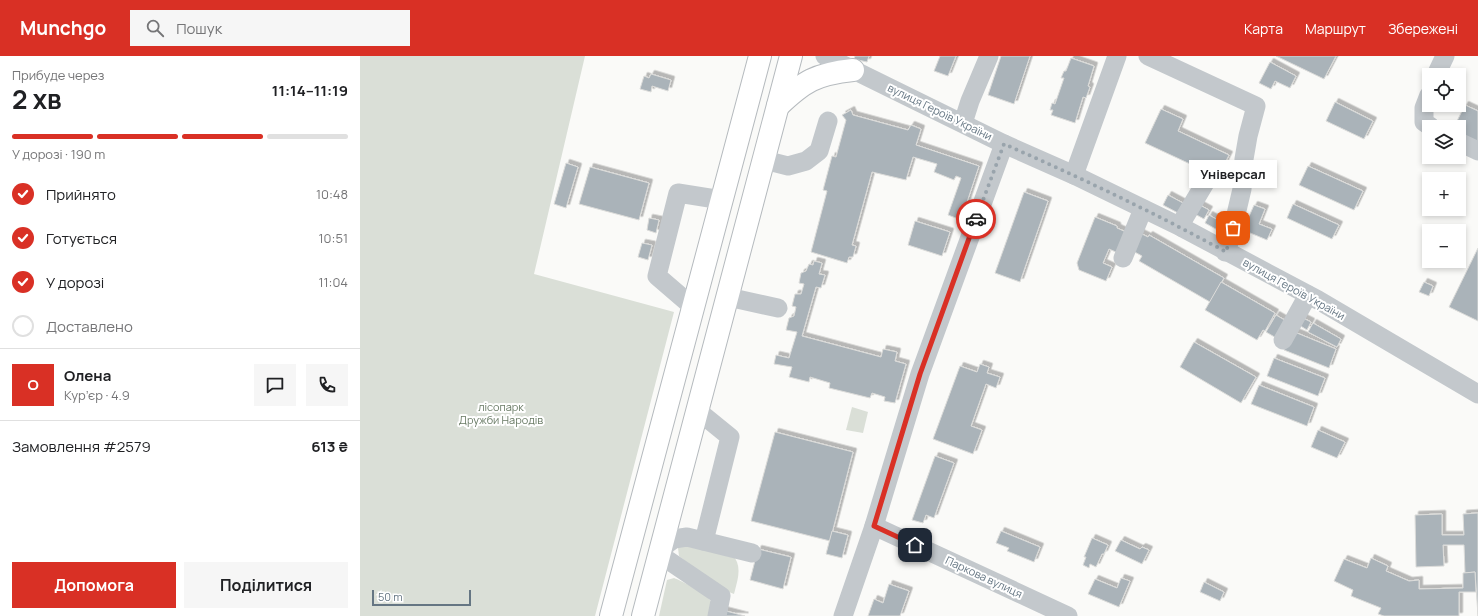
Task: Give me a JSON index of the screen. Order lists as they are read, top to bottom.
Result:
{
  "streets": {
    "street": ["вулиця Героїв України", "Паркова вулиця"]
  },
  "parks": ["лісопарк Дружби Народів"],
  "places": ["Універсал"],
  "scale_bar": "50 m",
  "page": {
    "header": "Munchgo",
    "search": "Пошук",
    "nav": ["Карта", "Маршрут", "Збережені"],
    "heading": ["2 хв", "Прибуде через", "11:14–11:19"],
    "panel": [
      "Олена",
      "Кур’єр · 4.9",
      "Замовлення #2579",
      "613 ₴"
    ],
    "map_buttons": ["+", "−"],
    "bar": "У дорозі · 190 m",
    "bubble": "Універсал",
    "list": [
      ["Прийнято", "10:48"],
      ["Готується", "10:51"],
      ["У дорозі", "11:04"],
      "Доставлено"
    ],
    "round": "О",
    "buttons": ["Допомога", "Поділитися"],
    "scale": "50 m"
  }
}
